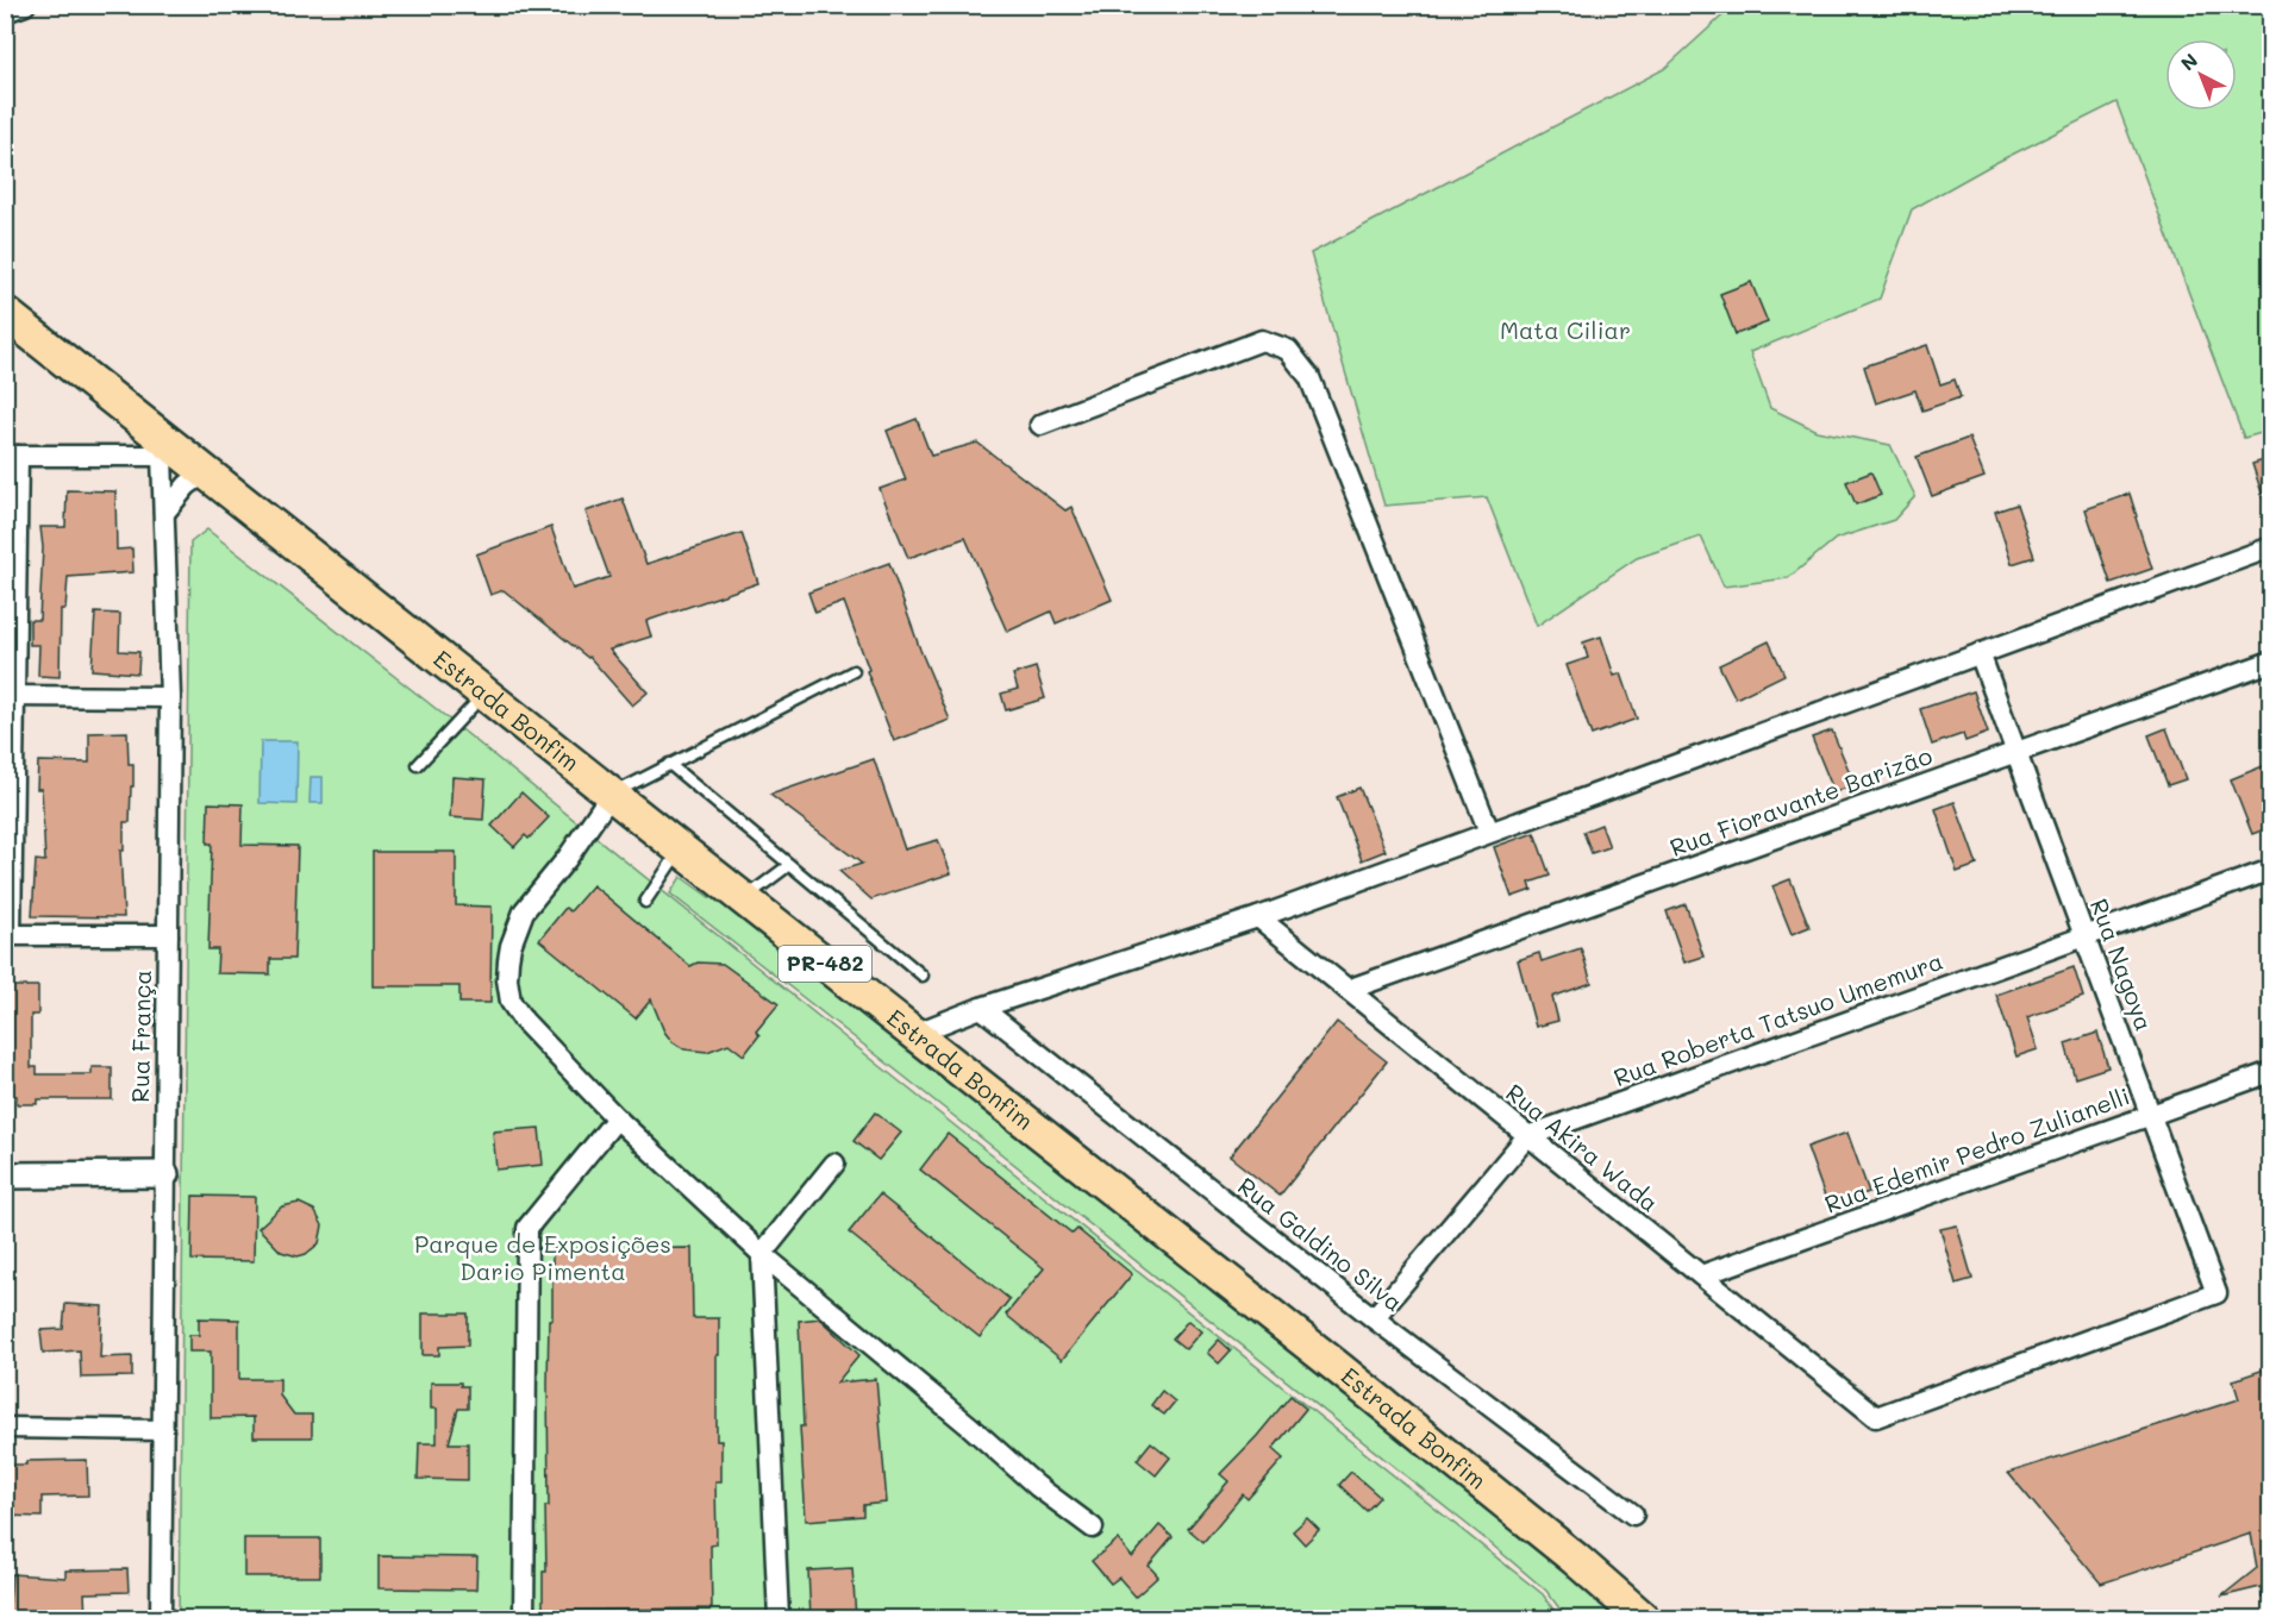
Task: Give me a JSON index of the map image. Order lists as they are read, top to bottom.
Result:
{
  "streets": {
    "main road": ["Estrada Bonfim", "PR-482"],
    "street": [
      "Rua Fioravante Barizão",
      "Rua Nagoya",
      "Rua Roberta Tatsuo Umemura",
      "Rua França",
      "Rua Akira Wada",
      "Rua Edemir Pedro Zulianelli",
      "Rua Galdino Silva"
    ]
  },
  "crossings": [
    ["Estrada Bonfim", "Rua França"],
    ["Rua Fioravante Barizão", "Rua Nagoya"],
    ["Rua Fioravante Barizão", "Rua Akira Wada"],
    ["Rua Nagoya", "Rua Roberta Tatsuo Umemura"],
    ["Rua Nagoya", "Rua Akira Wada"],
    ["Rua Nagoya", "Rua Edemir Pedro Zulianelli"],
    ["Rua Roberta Tatsuo Umemura", "Rua Akira Wada"],
    ["Rua Akira Wada", "Rua Edemir Pedro Zulianelli"]
  ],
  "parks": ["Mata Ciliar", "Parque de Exposições Dario Pimenta"],
  "north": "top left"
}
